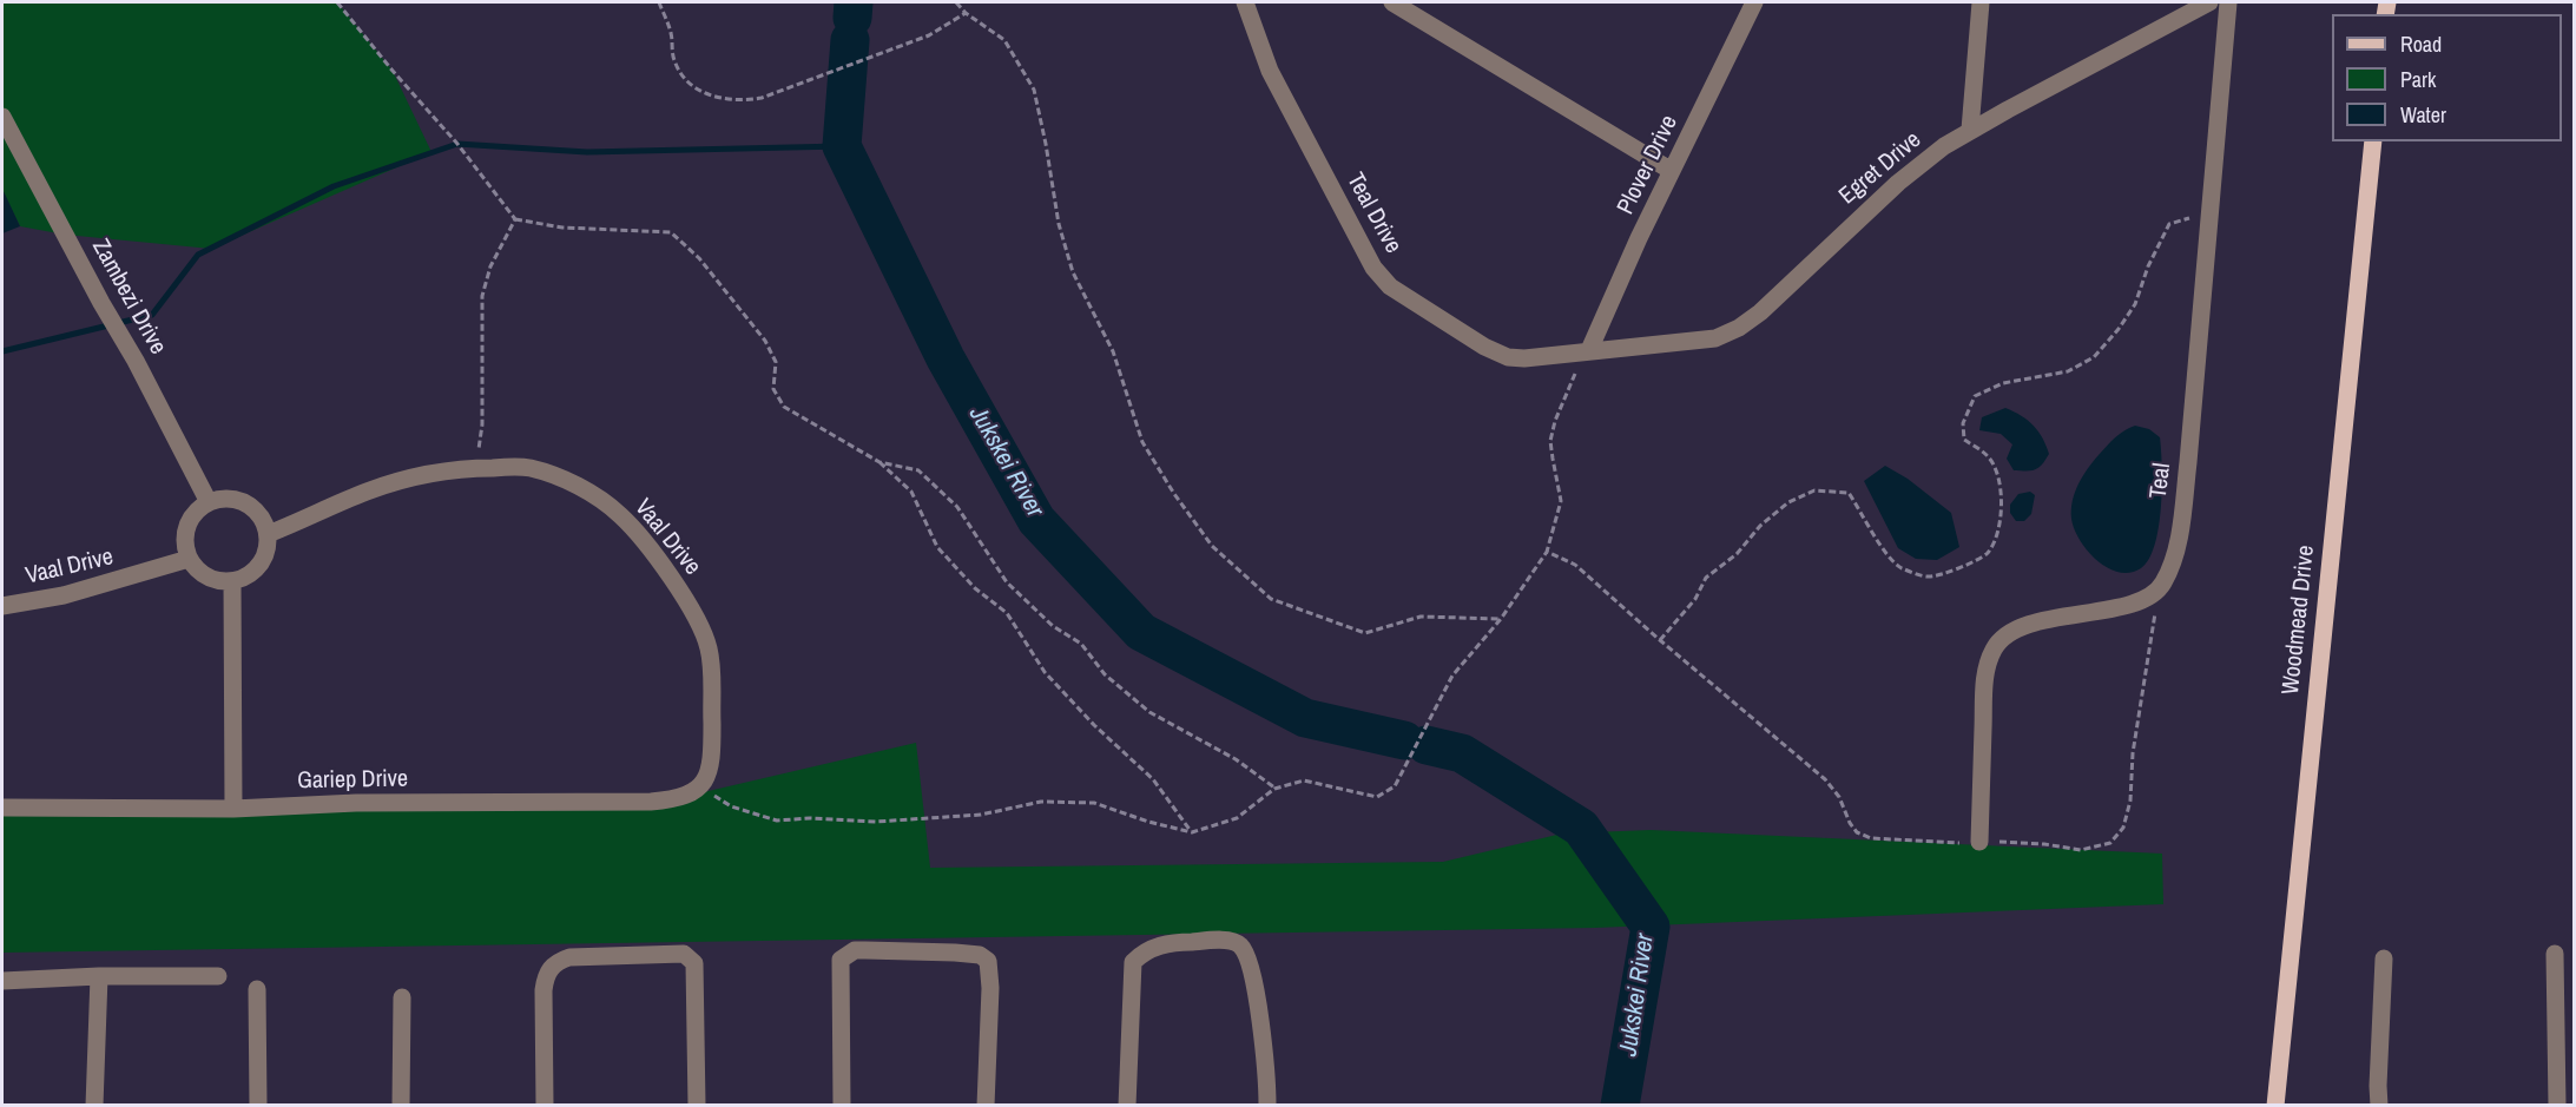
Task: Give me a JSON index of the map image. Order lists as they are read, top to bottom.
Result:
{
  "streets": {
    "main road": ["Woodmead Drive"],
    "street": [
      "Plover Drive",
      "Egret Drive",
      "Teal Drive",
      "Zambezi Drive",
      "Teal",
      "Vaal Drive",
      "Gariep Drive"
    ]
  },
  "crossings": [
    ["Plover Drive", "Egret Drive"],
    ["Plover Drive", "Teal Drive"],
    ["Egret Drive", "Teal Drive"],
    ["Zambezi Drive", "Vaal Drive"],
    ["Vaal Drive", "Gariep Drive"]
  ],
  "water": ["Jukskei River"],
  "legend": ["Road", "Park", "Water"]
}
